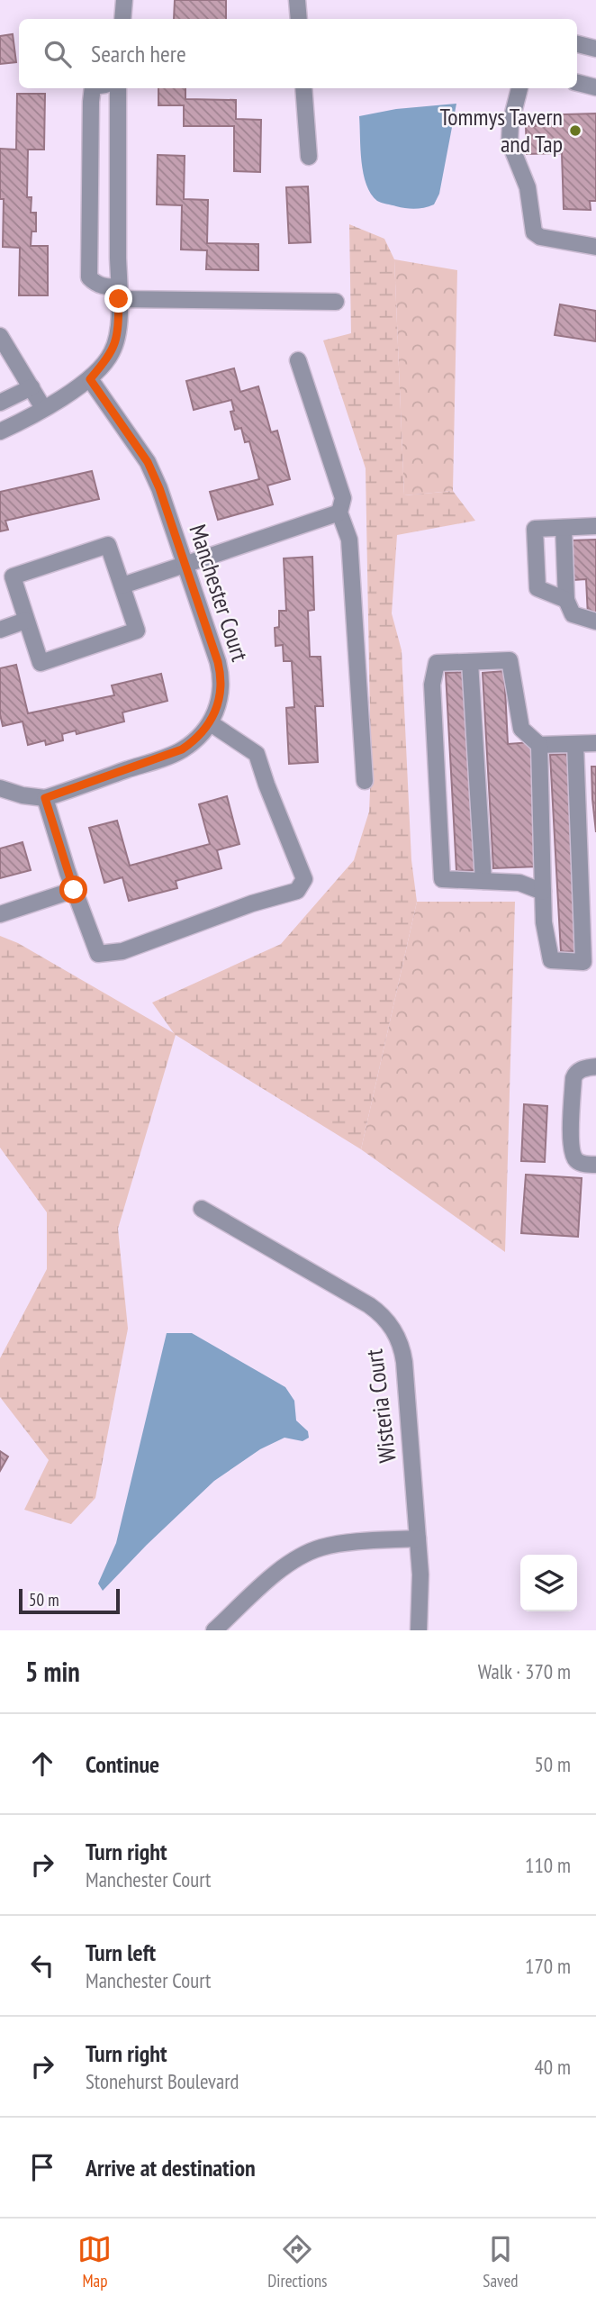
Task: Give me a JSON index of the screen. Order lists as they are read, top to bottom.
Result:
{
  "streets": {
    "street": ["Manchester Court", "Wisteria Court"]
  },
  "places": ["Tommys Tavern and Tap"],
  "scale_bar": "50 m",
  "page": {
    "search": "Search here",
    "scale": "50 m",
    "heading": ["5 min", "Walk · 370 m"],
    "list": [
      ["Continue", "50 m"],
      ["Turn right", "Manchester Court", "110 m"],
      ["Turn left", "Manchester Court", "170 m"],
      ["Turn right", "Stonehurst Boulevard", "40 m"],
      "Arrive at destination"
    ],
    "nav": ["Map", "Directions", "Saved"]
  }
}
